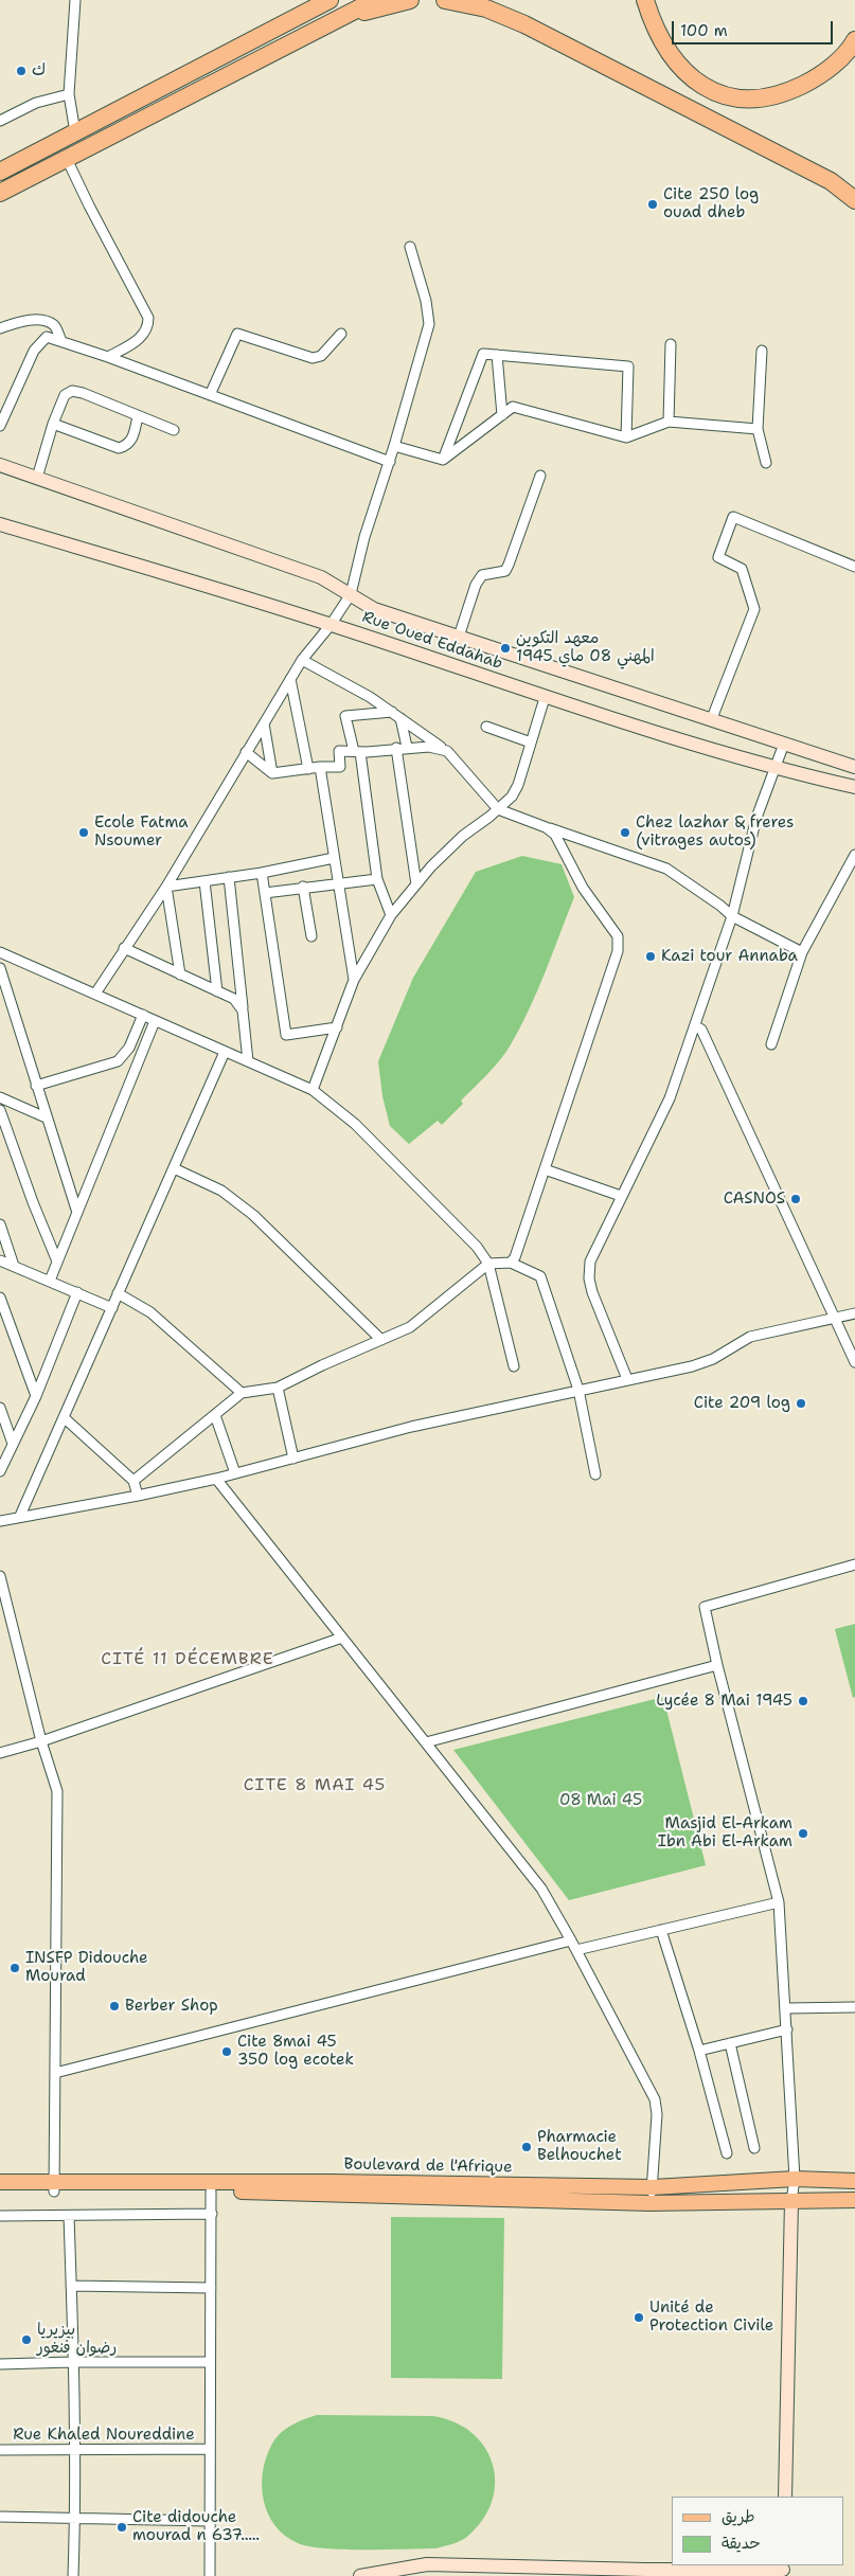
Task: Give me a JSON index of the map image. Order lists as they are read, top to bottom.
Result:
{
  "streets": {
    "main road": ["Rue Oued Eddahab", "Boulevard de l'Afrique"],
    "street": ["Rue Khaled Noureddine"]
  },
  "districts": ["CITÉ 11 DÉCEMBRE", "CITE 8 MAI 45"],
  "parks": ["08 Mai 45"],
  "places": [
    "ك",
    "Cite 250 log ouad dheb",
    "معهد التكوين المهني 08 ماي 1945",
    "Ecole Fatma Nsoumer",
    "Chez lazhar & freres (vitrages autos)",
    "Kazi tour Annaba",
    "CASNOS",
    "Cite 209 log",
    "Lycée 8 Mai 1945",
    "Masjid El-Arkam Ibn Abi El-Arkam",
    "INSFP Didouche Mourad",
    "Berber Shop",
    "Cite 8mai 45 350 log ecotek",
    "Pharmacie Belhouchet",
    "Unité de Protection Civile",
    "بيزيريا رضوان فنغور",
    "Cite didouche mourad n 637....."
  ],
  "legend": ["طريق", "حديقة"],
  "scale_bar": "100 m"
}
